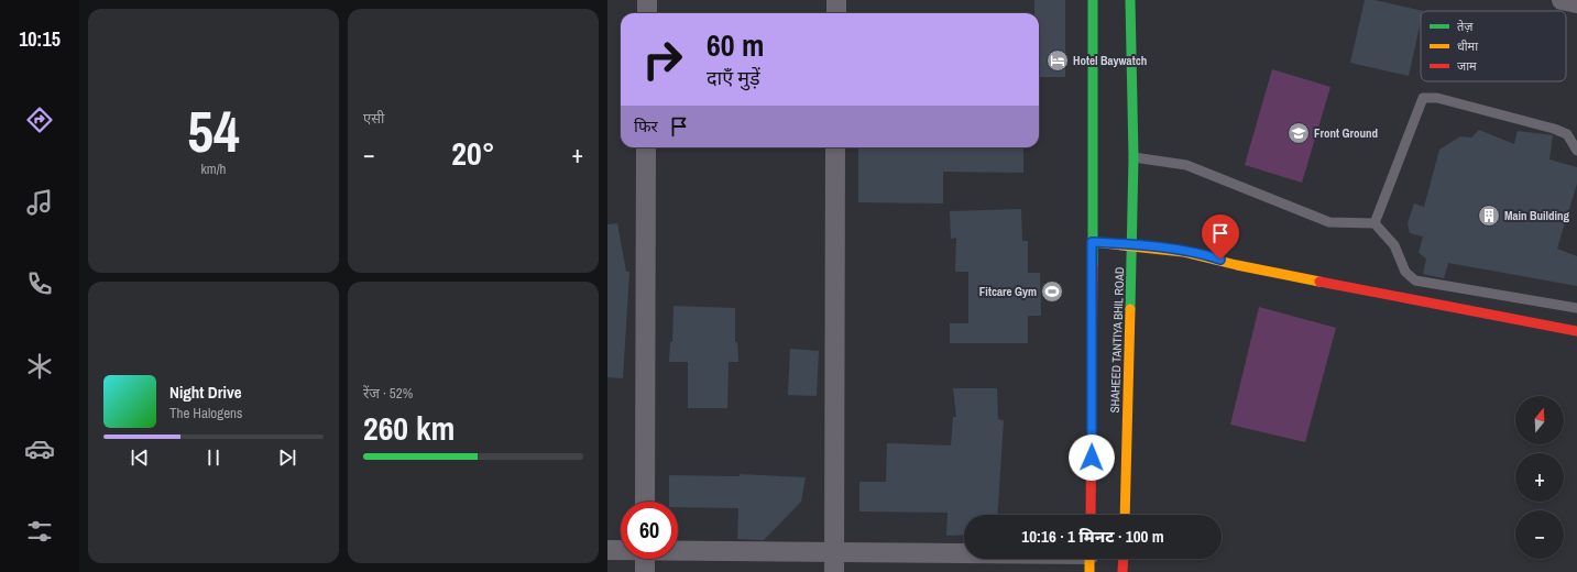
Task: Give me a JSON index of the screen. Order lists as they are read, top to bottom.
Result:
{
  "streets": {
    "main road": ["SHAHEED TANTIYA BHIL ROAD"]
  },
  "places": {
    "hotel": ["Hotel Baywatch"],
    "school or university": ["Front Ground"],
    "building": ["Main Building"],
    "sports": ["Fitcare Gym"]
  },
  "legend": ["तेज़", "धीमा", "जाम"],
  "north": "top",
  "page": {
    "tabs": "10:15",
    "tile": [
      ["54", "km/h"],
      "एसी",
      ["रेंज · 52%", "260 km"]
    ],
    "turn": ["60 m", "दाएँ मुड़ें"],
    "then": "फिर",
    "heat": ["−", "20°", "+"],
    "song": ["Night Drive", "The Halogens"],
    "map_buttons": ["+", "−"],
    "limit": "60",
    "trip": "10:16 · 1 मिनट · 100 m"
  }
}
